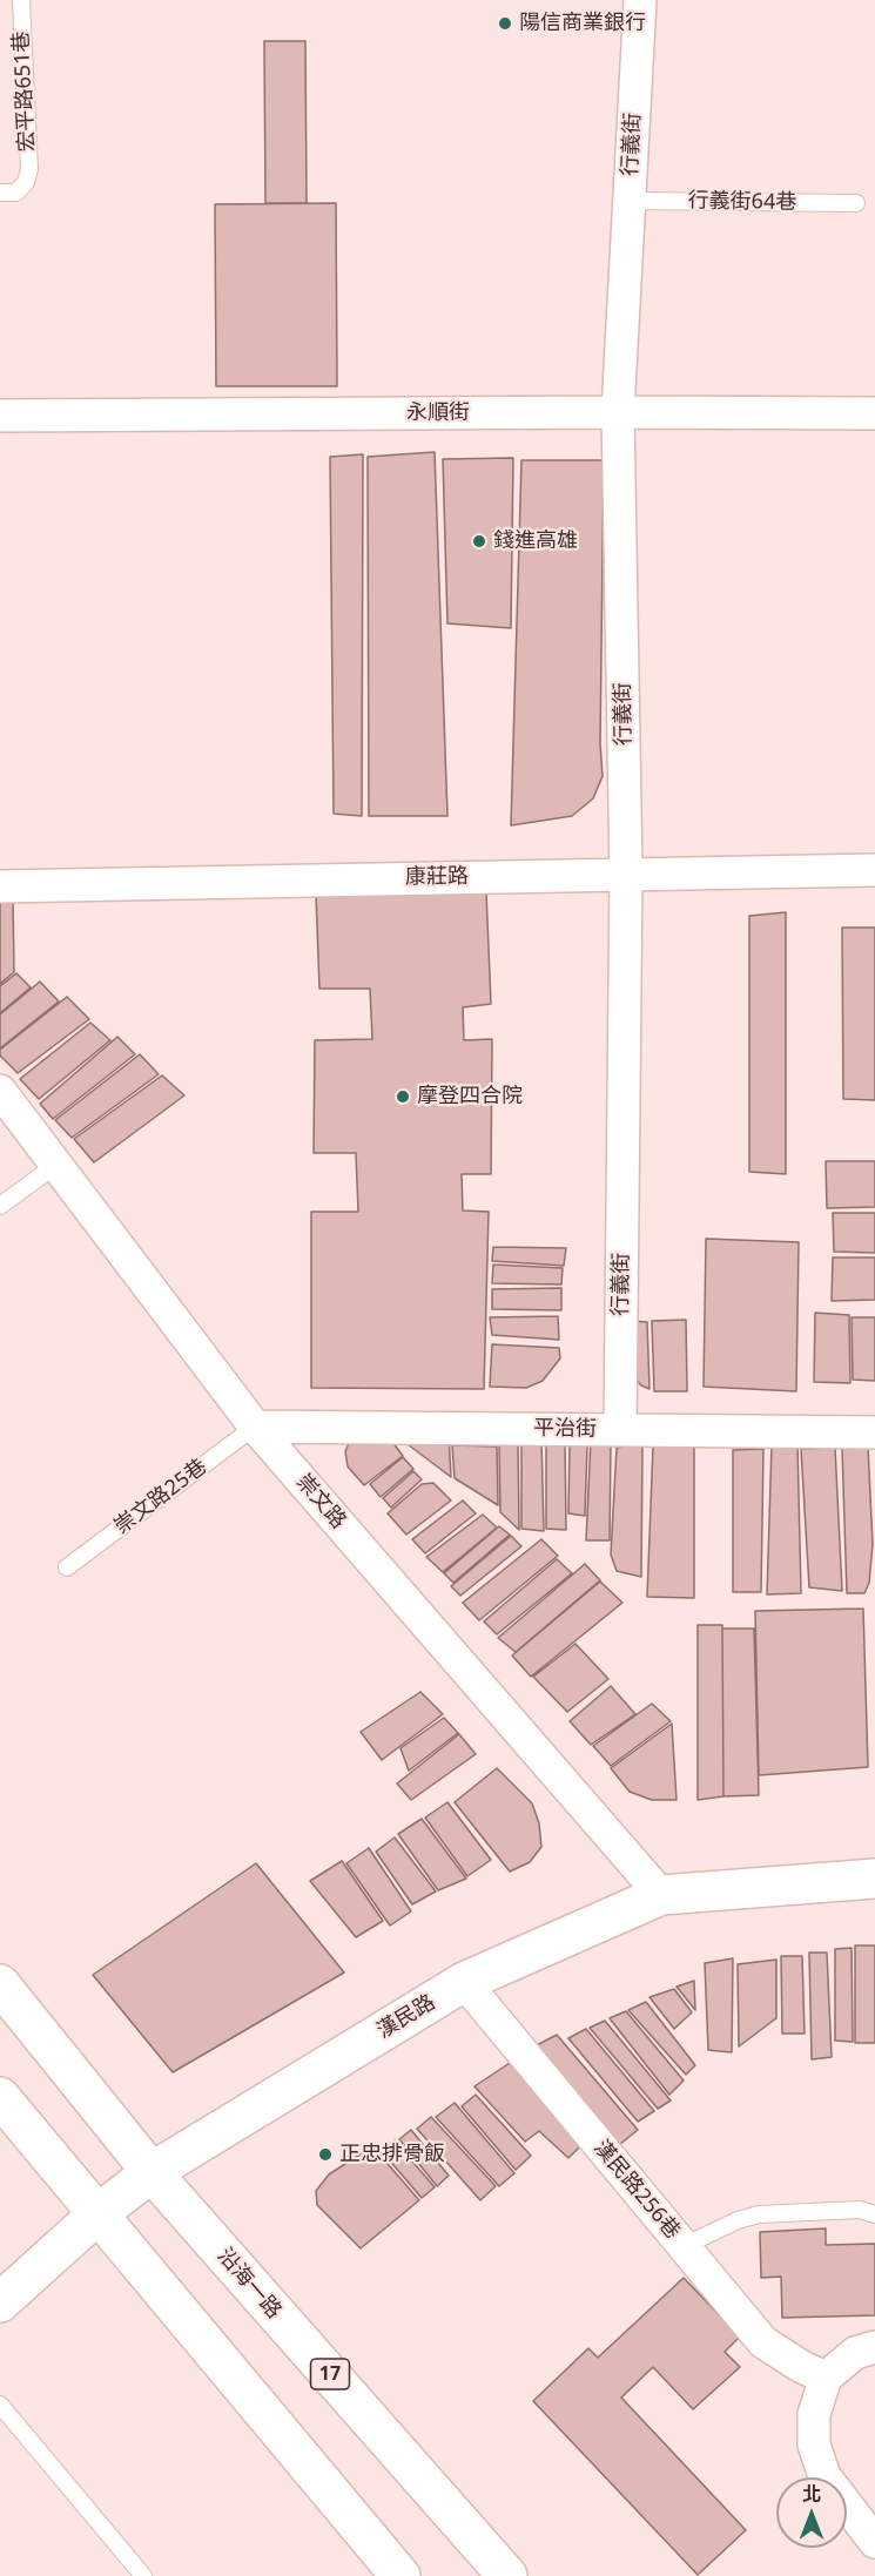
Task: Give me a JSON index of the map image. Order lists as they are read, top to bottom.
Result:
{
  "streets": {
    "main road": ["漢民路", "沿海一路", "17"],
    "street": [
      "行義街",
      "永順街",
      "康莊路",
      "平治街",
      "崇文路",
      "漢民路256巷"
    ],
    "lane": ["宏平路651巷", "行義街64巷", "崇文路25巷"]
  },
  "crossings": [
    ["行義街", "行義街64巷"],
    ["行義街", "永順街"],
    ["行義街", "康莊路"],
    ["行義街", "平治街"],
    ["平治街", "崇文路25巷"],
    ["平治街", "崇文路"],
    ["崇文路25巷", "崇文路"],
    ["崇文路", "漢民路"],
    ["漢民路", "漢民路256巷"],
    ["漢民路", "沿海一路"]
  ],
  "places": [
    "陽信商業銀行",
    "錢進高雄",
    "摩登四合院",
    "正忠排骨飯"
  ],
  "north": "top"
}
